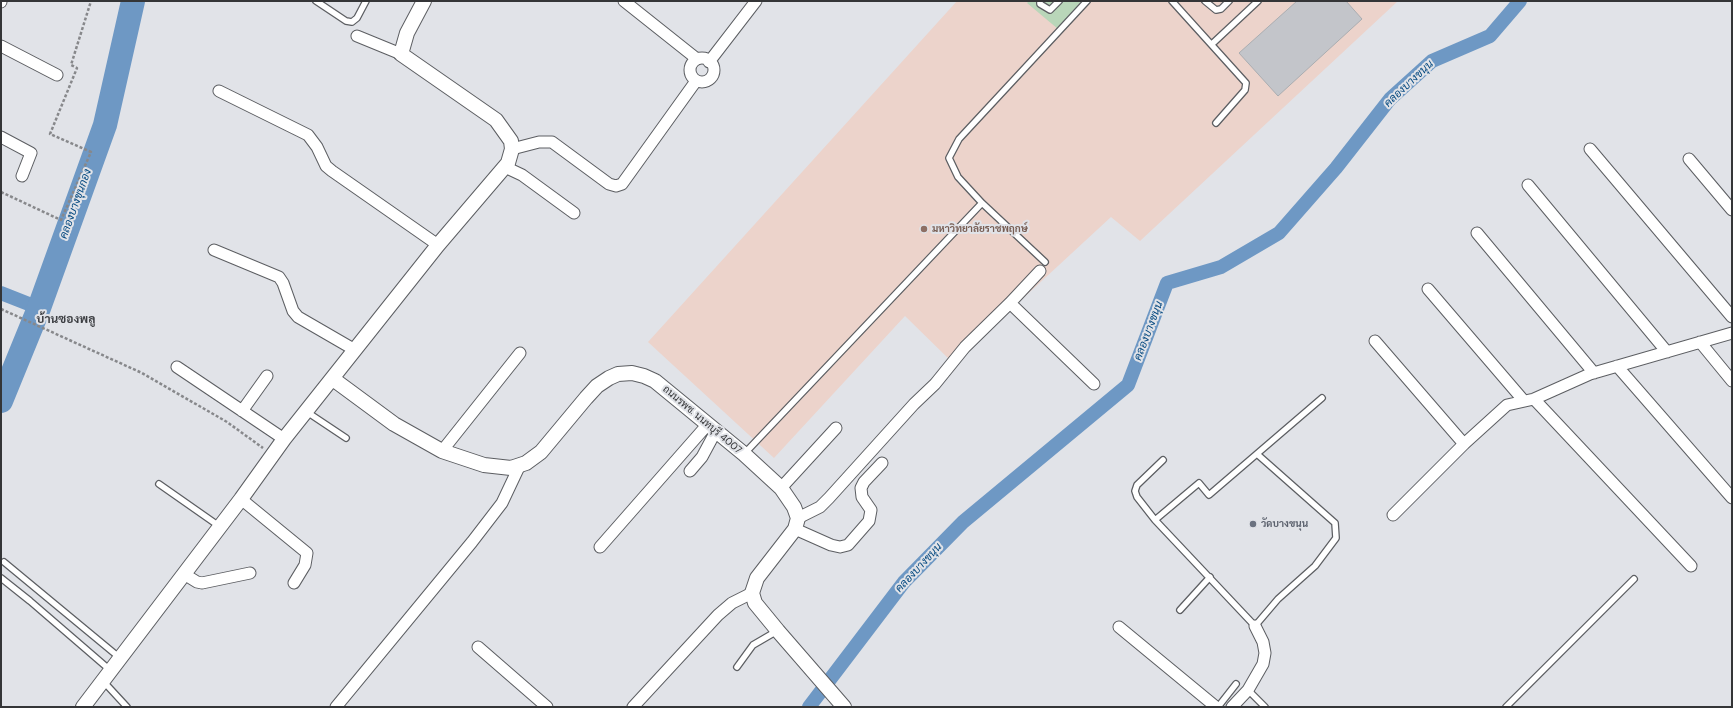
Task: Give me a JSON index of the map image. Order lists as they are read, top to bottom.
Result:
{
  "streets": {
    "street": ["ถนนรพช. นนทบุรี 4007"]
  },
  "districts": ["บ้านซองพลู"],
  "water": ["คลองบางขนุน", "คลองบางขุนกอง"],
  "places": ["มหาวิทยาลัยราชพฤกษ์", "วัดบางขนุน"]
}
